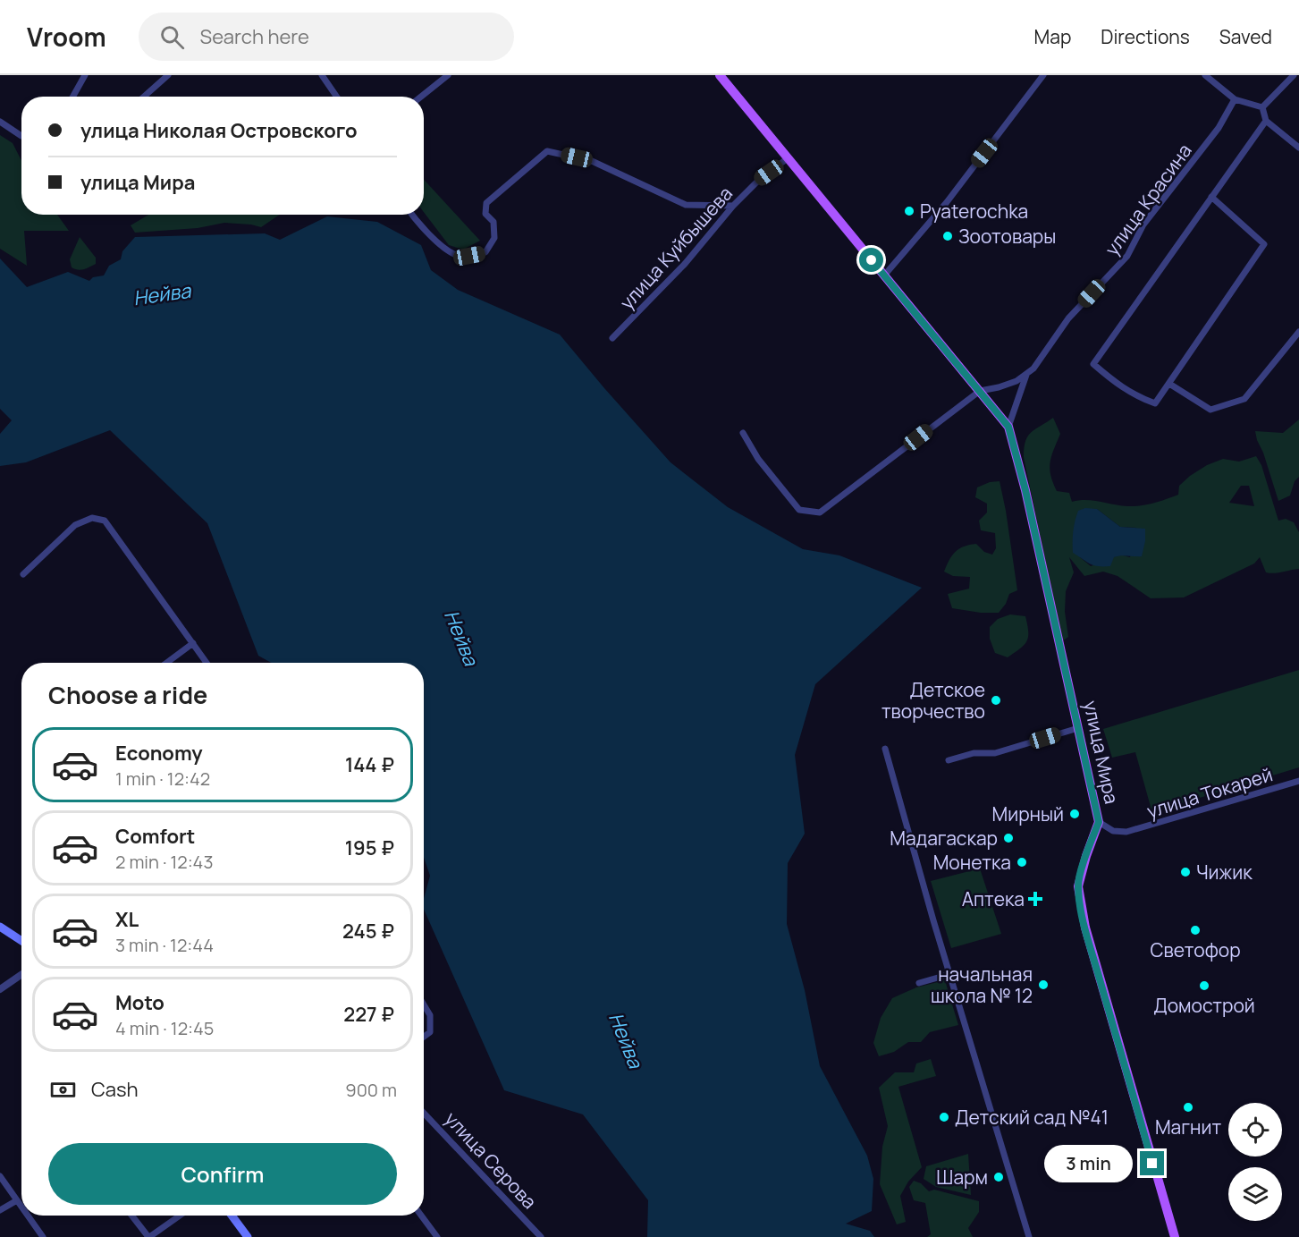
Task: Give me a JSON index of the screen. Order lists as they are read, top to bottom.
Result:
{
  "streets": {
    "main road": ["улица Мира"],
    "street": [
      "улица Красина",
      "улица Куйбышева",
      "улица Токарей",
      "улица Серова"
    ]
  },
  "crossings": [
    ["улица Мира", "улица Токарей"]
  ],
  "water": ["Нейва"],
  "places": {
    "other": [
      "Pyaterochka",
      "Зоотовары",
      "Детское творчество",
      "Мирный",
      "Мадагаскар",
      "Монетка",
      "Чижик",
      "Светофор",
      "начальная школа № 12",
      "Домострой",
      "Магнит",
      "Детский сад №41",
      "Шарм"
    ],
    "health": ["Аптека"]
  },
  "page": {
    "header": "Vroom",
    "search": "Search here",
    "nav": ["Map", "Directions", "Saved"],
    "banner": ["улица Николая Островского", "улица Мира"],
    "heading": "Choose a ride",
    "list": [
      {
        "name": "Economy",
        "note": "1 min · 12:42",
        "value": "144 ₽"
      },
      {
        "name": "Comfort",
        "note": "2 min · 12:43",
        "value": "195 ₽"
      },
      {
        "name": "XL",
        "note": "3 min · 12:44",
        "value": "245 ₽"
      },
      {
        "name": "Moto",
        "note": "4 min · 12:45",
        "value": "227 ₽"
      }
    ],
    "pay": ["Cash", "900 m"],
    "buttons": "Confirm",
    "bubble": "3 min"
  }
}
